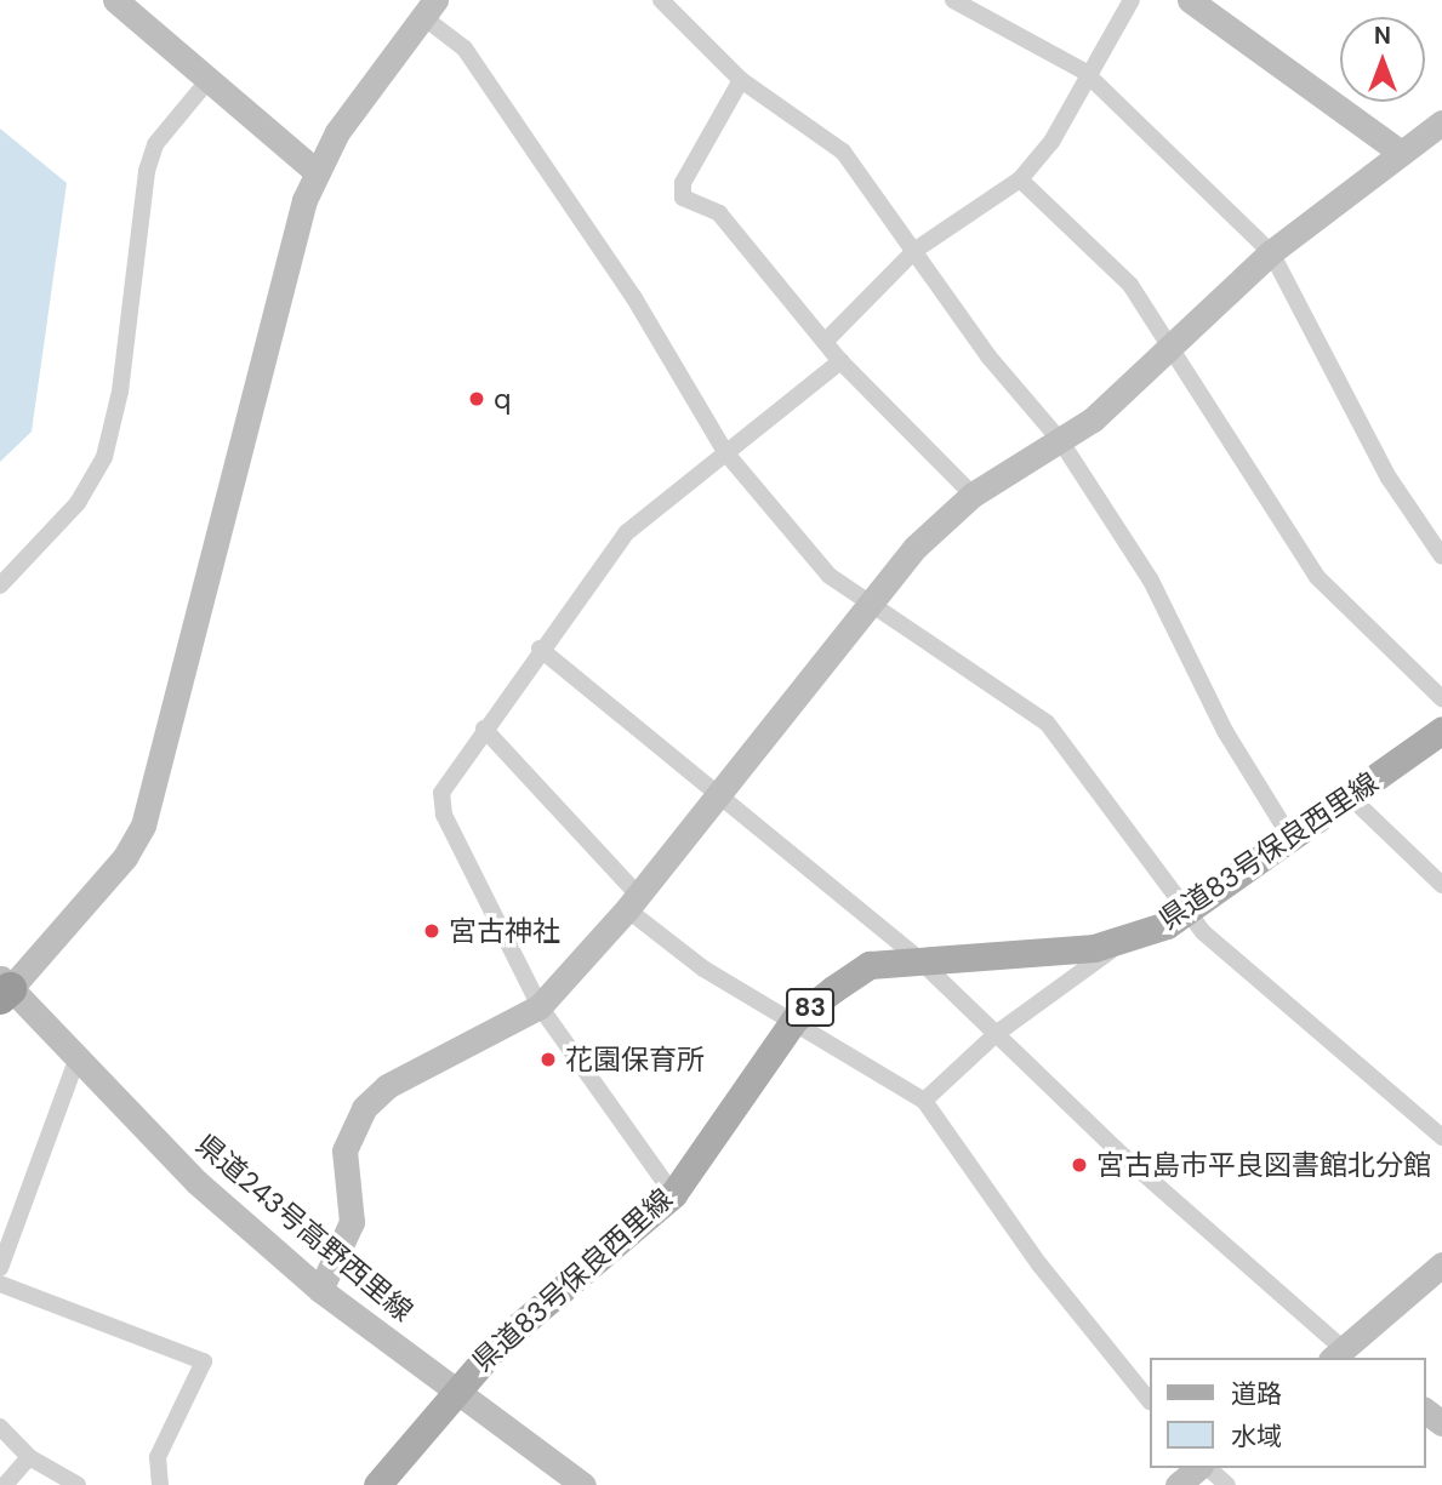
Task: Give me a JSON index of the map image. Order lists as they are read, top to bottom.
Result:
{
  "streets": {
    "main road": ["県道83号保良西里線", "83"],
    "street": ["県道243号高野西里線"]
  },
  "crossings": [
    ["県道83号保良西里線", "県道243号高野西里線"]
  ],
  "places": [
    "q",
    "宮古神社",
    "花園保育所",
    "宮古島市平良図書館北分館"
  ],
  "legend": ["道路", "水域"],
  "north": "top"
}
